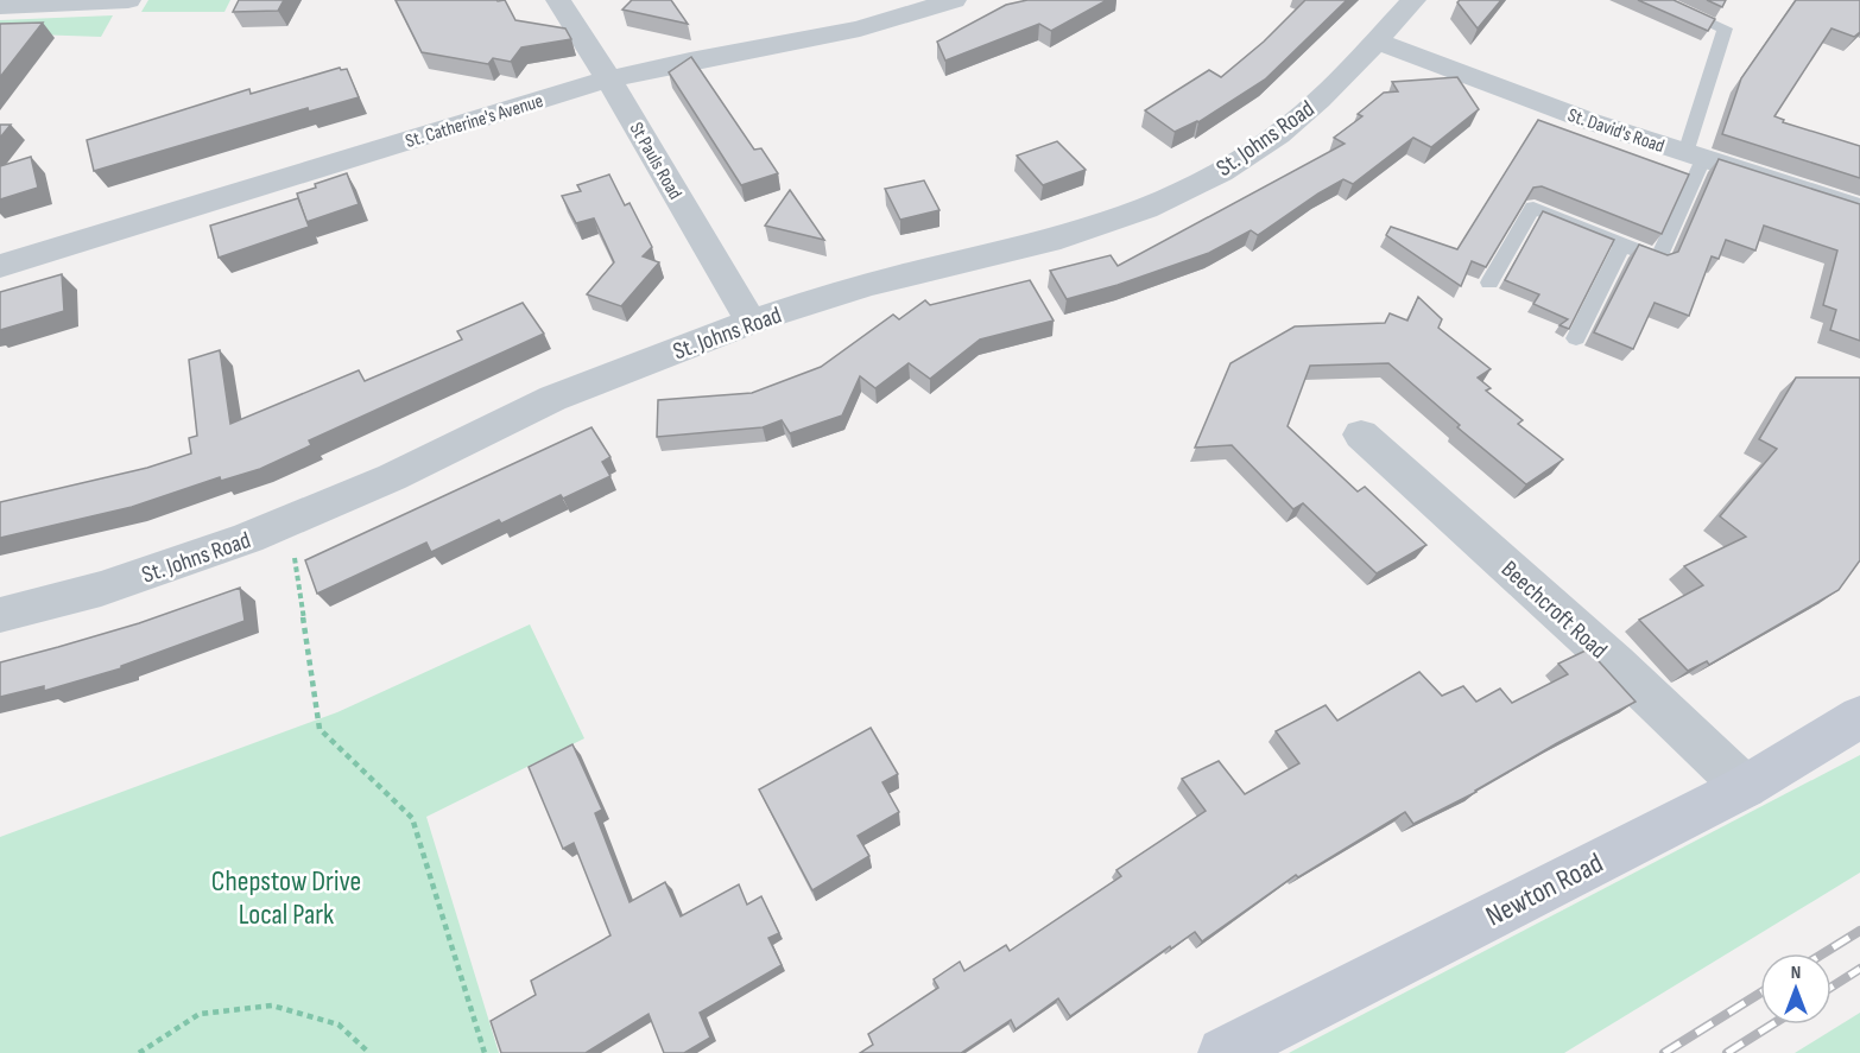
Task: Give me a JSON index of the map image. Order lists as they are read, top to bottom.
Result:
{
  "streets": {
    "street": [
      "St. Catherine's Avenue",
      "St. David's Road",
      "St. Johns Road",
      "St Pauls Road",
      "Beechcroft Road",
      "Newton Road"
    ]
  },
  "crossings": [
    ["St. Catherine's Avenue", "St Pauls Road"],
    ["St. David's Road", "St. Johns Road"],
    ["St. Johns Road", "St Pauls Road"],
    ["Beechcroft Road", "Newton Road"]
  ],
  "parks": ["Chepstow Drive Local Park"],
  "north": "top"
}
